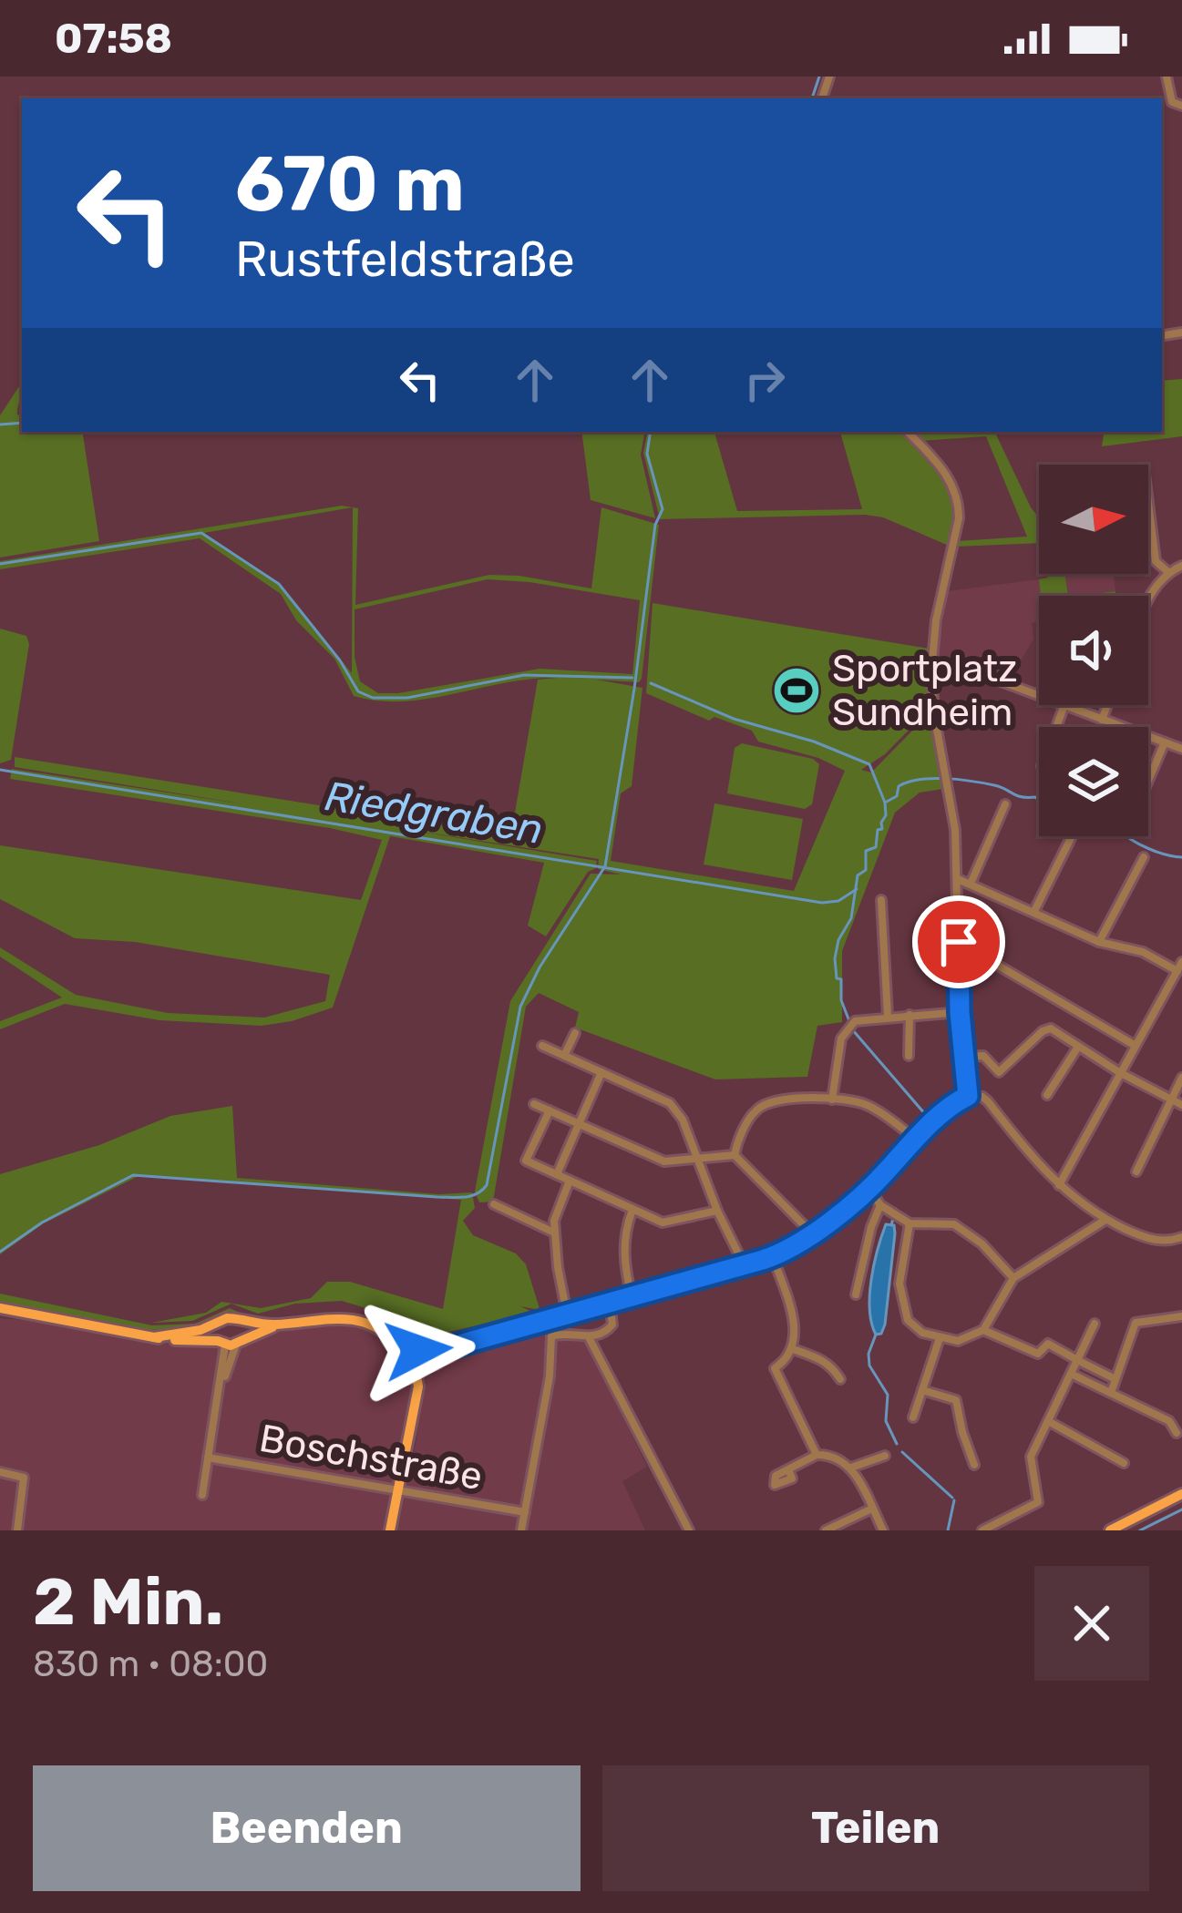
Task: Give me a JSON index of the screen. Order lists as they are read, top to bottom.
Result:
{
  "streets": {
    "street": ["Boschstraße"]
  },
  "water": ["Riedgraben"],
  "places": {
    "sports": ["Sportplatz Sundheim"]
  },
  "north": "right",
  "page": {
    "status": "07:58",
    "turn": ["670 m", "Rustfeldstraße"],
    "heading": ["2 Min.", "830 m · 08:00"],
    "buttons": ["Beenden", "Teilen"]
  }
}
